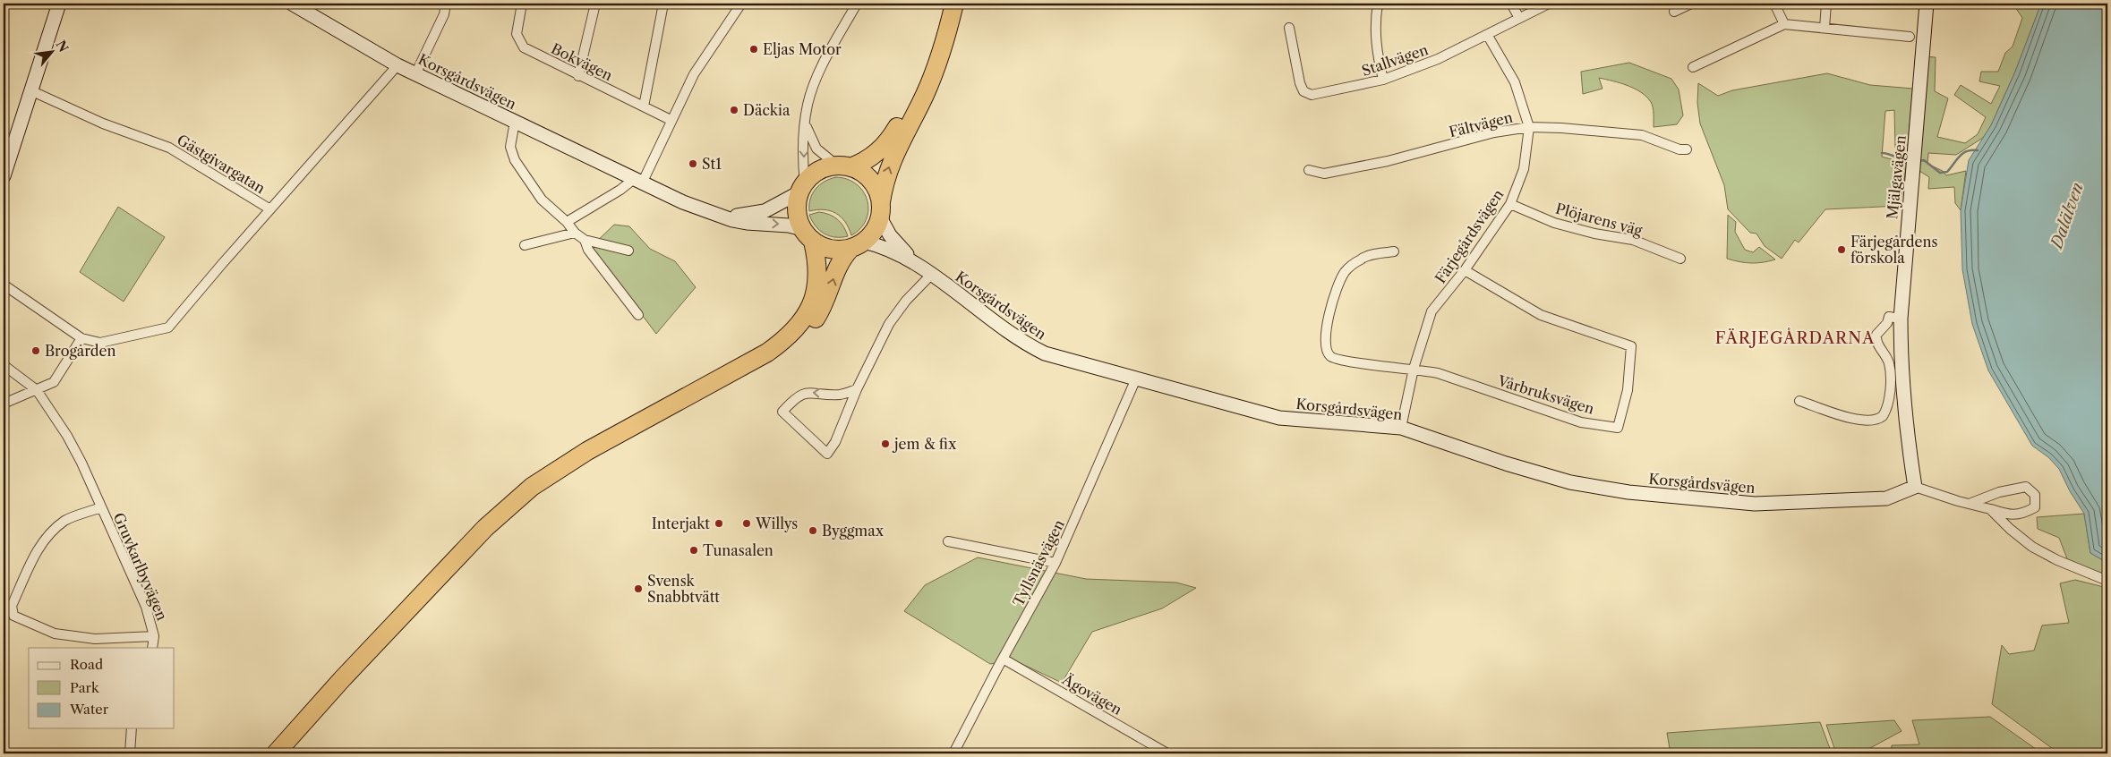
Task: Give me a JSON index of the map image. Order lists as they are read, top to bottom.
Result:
{
  "streets": {
    "street": [
      "Stallvägen",
      "Bokvägen",
      "Korsgårdsvägen",
      "Fältvägen",
      "Gästgivargatan",
      "Mjälgavägen",
      "Plöjarens väg",
      "Färjegårdsvägen",
      "Vårbruksvägen",
      "Tyllsnäsvägen",
      "Gruvkarlbyvägen",
      "Ägovägen"
    ]
  },
  "crossings": [
    ["Stallvägen", "Färjegårdsvägen"],
    ["Korsgårdsvägen", "Gästgivargatan"],
    ["Korsgårdsvägen", "Mjälgavägen"],
    ["Korsgårdsvägen", "Färjegårdsvägen"],
    ["Korsgårdsvägen", "Tyllsnäsvägen"],
    ["Fältvägen", "Färjegårdsvägen"],
    ["Plöjarens väg", "Färjegårdsvägen"],
    ["Färjegårdsvägen", "Vårbruksvägen"],
    ["Tyllsnäsvägen", "Ägovägen"]
  ],
  "districts": ["FÄRJEGÅRDARNA"],
  "water": ["Dalälven"],
  "places": [
    "Eljas Motor",
    "Däckia",
    "St1",
    "Färjegårdens förskola",
    "Brogården",
    "jem & fix",
    "Interjakt",
    "Willys",
    "Byggmax",
    "Tunasalen",
    "Svensk Snabbtvätt"
  ],
  "legend": ["Road", "Park", "Water"],
  "north": "top right"
}
